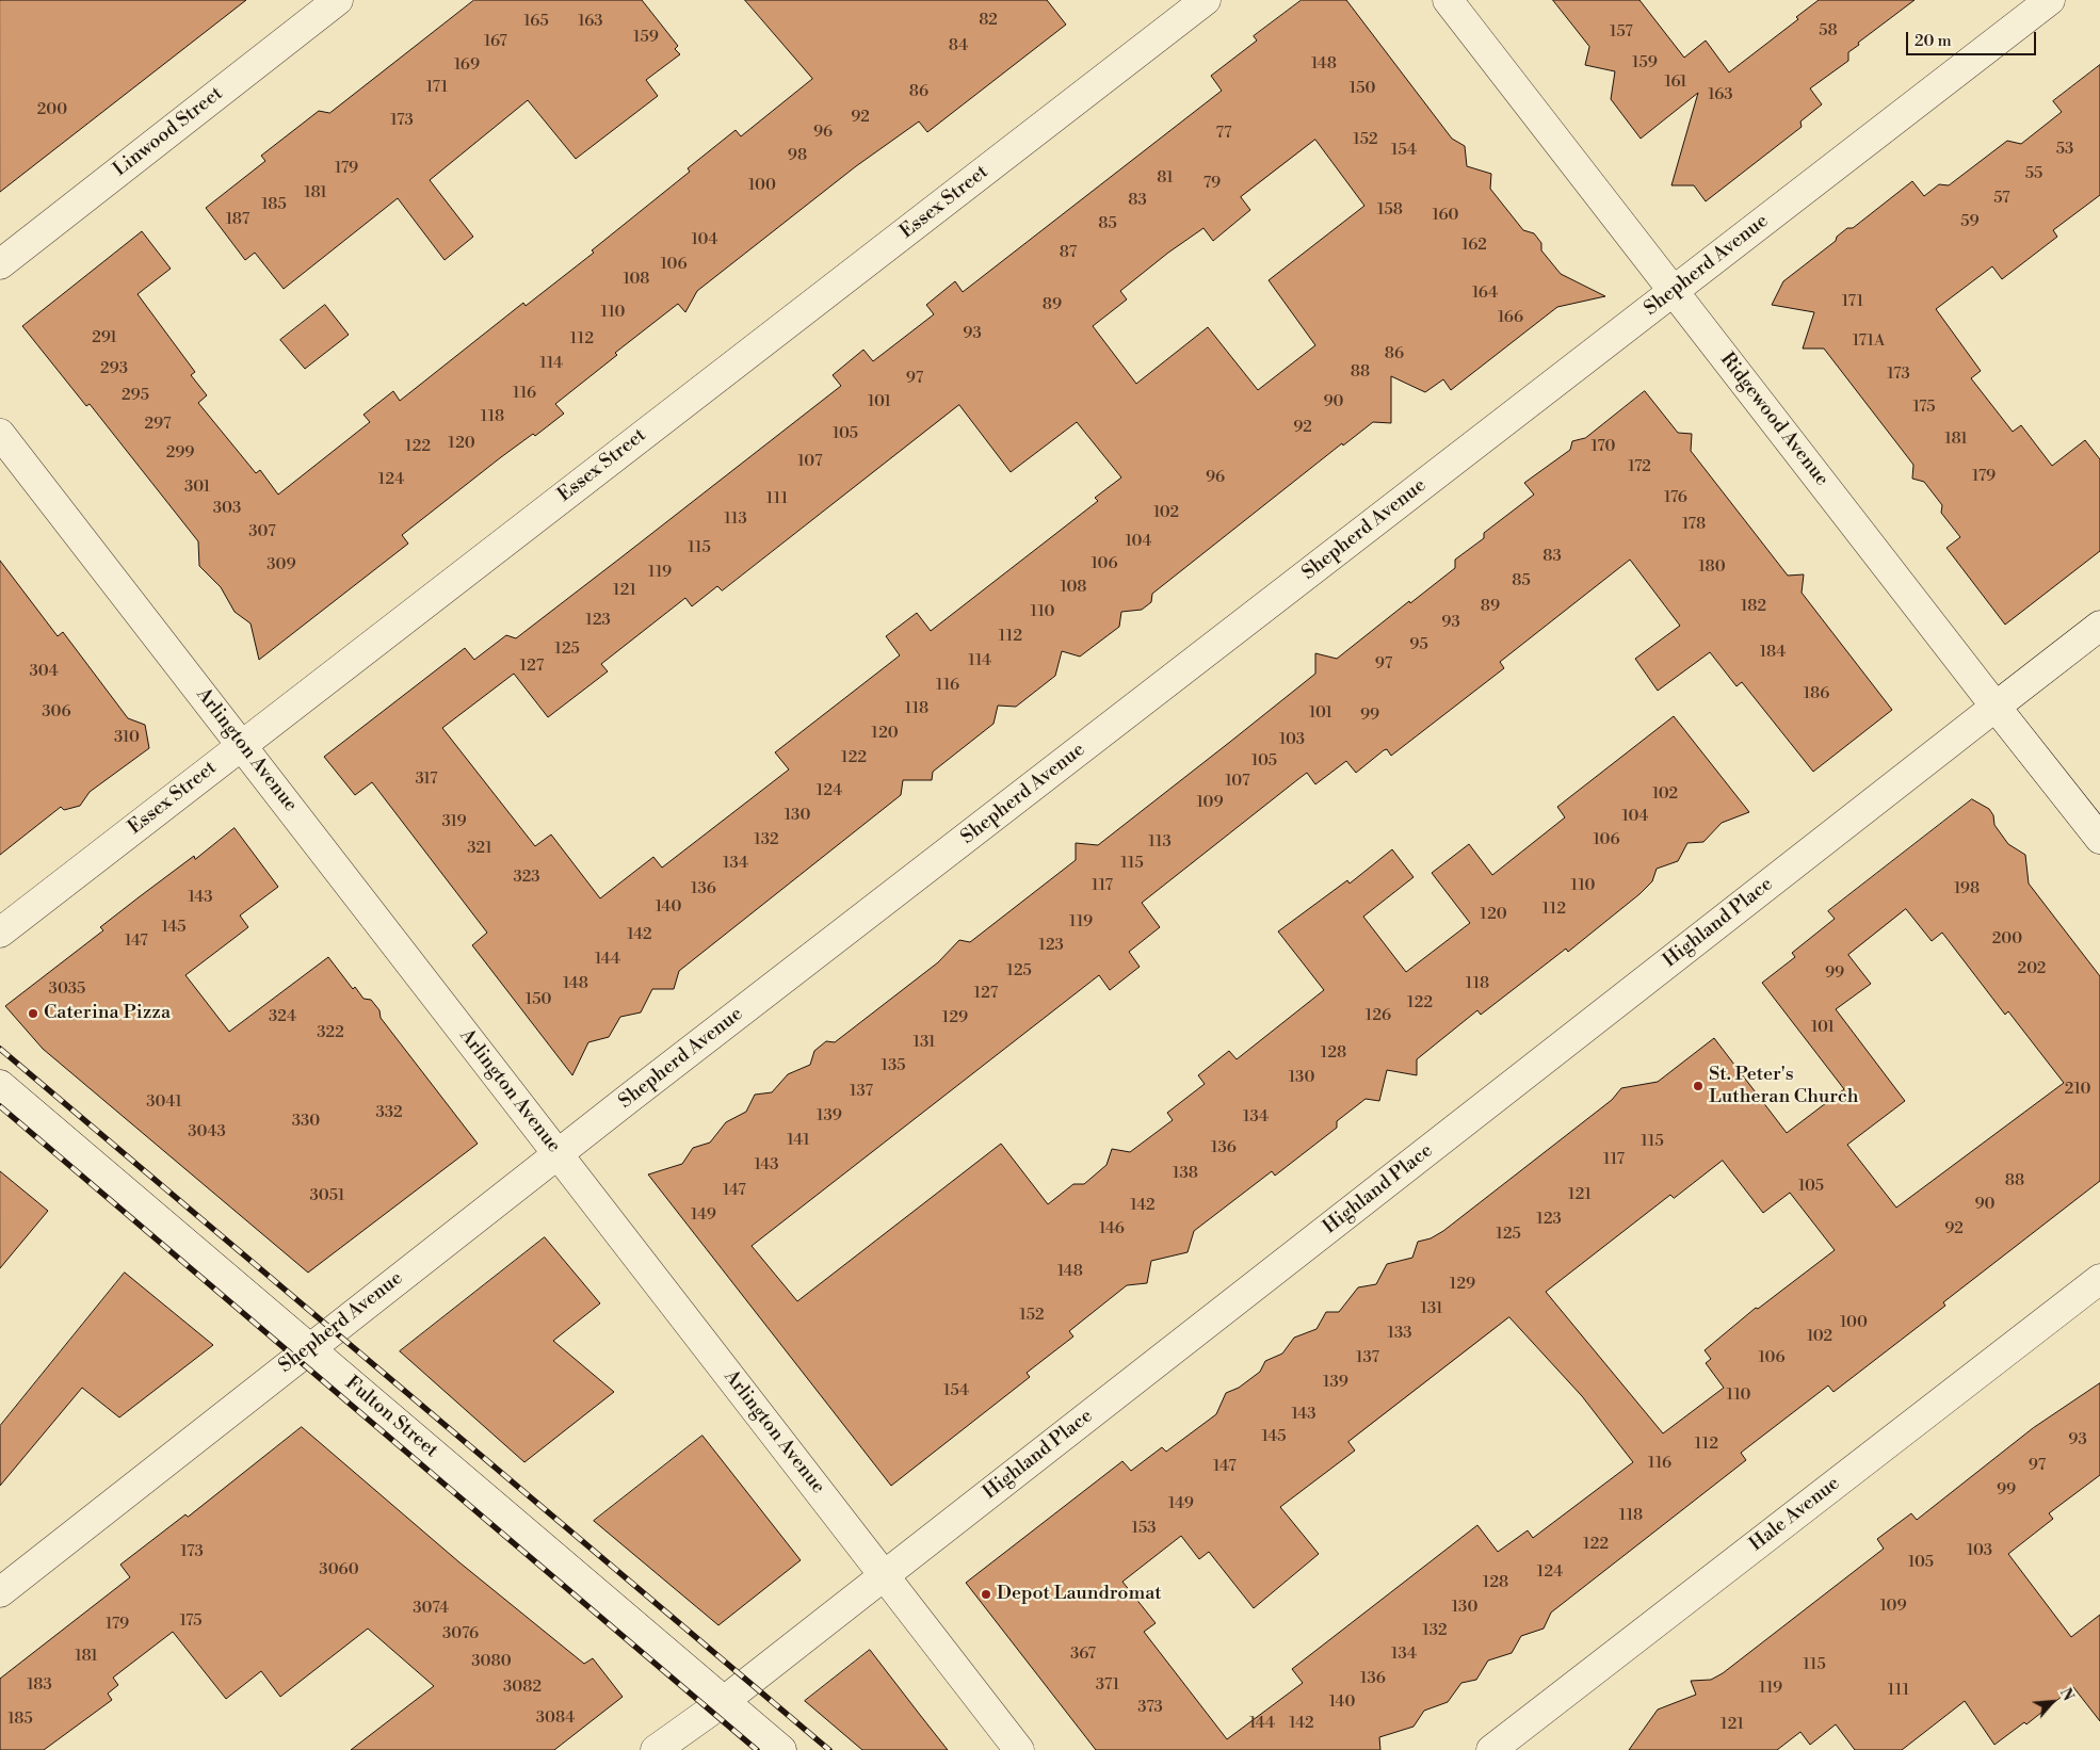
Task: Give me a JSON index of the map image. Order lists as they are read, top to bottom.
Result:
{
  "streets": {
    "street": [
      "Linwood Street",
      "Essex Street",
      "Shepherd Avenue",
      "Ridgewood Avenue",
      "Arlington Avenue",
      "Highland Place",
      "Fulton Street",
      "Hale Avenue"
    ]
  },
  "crossings": [
    ["Essex Street", "Arlington Avenue"],
    ["Shepherd Avenue", "Ridgewood Avenue"],
    ["Shepherd Avenue", "Arlington Avenue"],
    ["Shepherd Avenue", "Fulton Street"],
    ["Ridgewood Avenue", "Highland Place"],
    ["Arlington Avenue", "Highland Place"],
    ["Highland Place", "Fulton Street"]
  ],
  "places": ["Caterina Pizza", "St. Peter's Lutheran Church", "Depot Laundromat"],
  "house_numbers": [
    "82",
    "165",
    "163",
    "58",
    "157",
    "159",
    "167",
    "84",
    "159",
    "148",
    "169",
    "161",
    "171",
    "150",
    "86",
    "163",
    "200",
    "92",
    "173",
    "96",
    "77",
    "152",
    "53",
    "154",
    "98",
    "179",
    "55",
    "81",
    "79",
    "100",
    "181",
    "57",
    "83",
    "185",
    "158",
    "160",
    "187",
    "59",
    "85",
    "104",
    "162",
    "87",
    "106",
    "108",
    "164",
    "171",
    "89",
    "110",
    "166",
    "93",
    "291",
    "112",
    "171A",
    "86",
    "114",
    "293",
    "88",
    "173",
    "97",
    "116",
    "295",
    "101",
    "90",
    "175",
    "118",
    "297",
    "92",
    "105",
    "181",
    "120",
    "122",
    "170",
    "299",
    "107",
    "172",
    "179",
    "96",
    "124",
    "301",
    "176",
    "111",
    "303",
    "102",
    "113",
    "178",
    "307",
    "104",
    "115",
    "83",
    "106",
    "309",
    "180",
    "119",
    "85",
    "108",
    "121",
    "89",
    "182",
    "110",
    "123",
    "93",
    "112",
    "95",
    "125",
    "184",
    "114",
    "97",
    "127",
    "304",
    "116",
    "186",
    "118",
    "306",
    "101",
    "99",
    "120",
    "310",
    "103",
    "122",
    "105",
    "317",
    "107",
    "124",
    "102",
    "109",
    "130",
    "104",
    "319",
    "132",
    "106",
    "113",
    "321",
    "134",
    "115",
    "323",
    "117",
    "110",
    "136",
    "198",
    "143",
    "140",
    "112",
    "120",
    "119",
    "145",
    "142",
    "200",
    "147",
    "123",
    "144",
    "202",
    "125",
    "99",
    "148",
    "118",
    "3035",
    "127",
    "150",
    "122",
    "126",
    "324",
    "129",
    "101",
    "322",
    "131",
    "128",
    "135",
    "130",
    "210",
    "137",
    "3041",
    "332",
    "139",
    "134",
    "330",
    "3043",
    "141",
    "115",
    "136",
    "117",
    "143",
    "138",
    "88",
    "105",
    "147",
    "121",
    "3051",
    "90",
    "142",
    "149",
    "123",
    "146",
    "92",
    "125",
    "148",
    "129",
    "131",
    "152",
    "100",
    "133",
    "102",
    "137",
    "106",
    "139",
    "154",
    "110",
    "143",
    "145",
    "93",
    "112",
    "116",
    "97",
    "147",
    "99",
    "149",
    "118",
    "153",
    "122",
    "103",
    "173",
    "105",
    "3060",
    "124",
    "128",
    "109",
    "130",
    "3074",
    "175",
    "179",
    "132",
    "3076",
    "367",
    "134",
    "181",
    "3080",
    "115",
    "136",
    "183",
    "371",
    "3082",
    "119",
    "111",
    "140",
    "373",
    "3084",
    "185",
    "144",
    "142",
    "121"
  ],
  "scale_bar": "20 m",
  "north": "top right"
}
